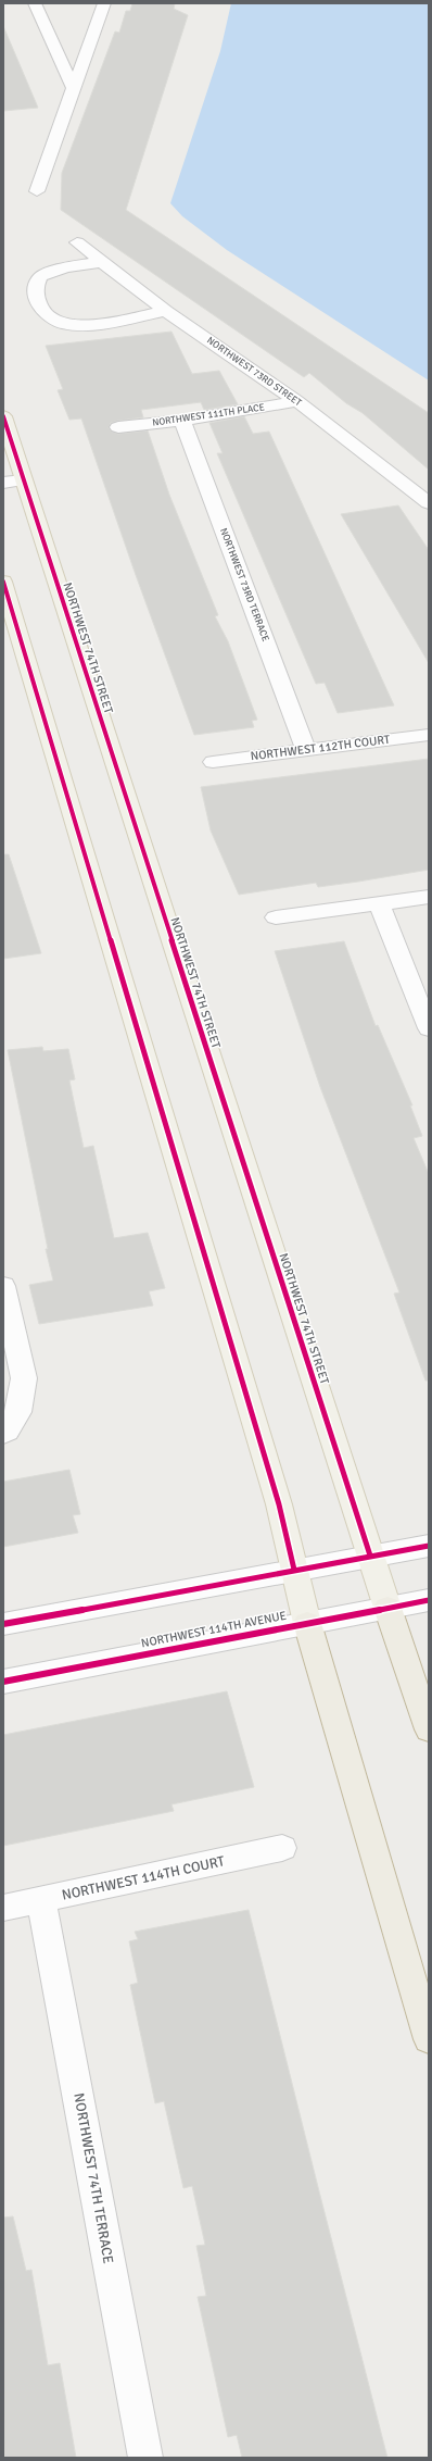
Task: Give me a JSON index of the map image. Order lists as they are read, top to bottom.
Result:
{
  "streets": {
    "main road": ["NORTHWEST 74TH STREET"],
    "street": [
      "NORTHWEST 73RD STREET",
      "NORTHWEST 111TH PLACE",
      "NORTHWEST 73RD TERRACE",
      "NORTHWEST 112TH COURT",
      "NORTHWEST 114TH AVENUE",
      "NORTHWEST 114TH COURT",
      "NORTHWEST 74TH TERRACE"
    ]
  },
  "crossings": [
    ["NORTHWEST 73RD STREET", "NORTHWEST 111TH PLACE"],
    ["NORTHWEST 111TH PLACE", "NORTHWEST 73RD TERRACE"],
    ["NORTHWEST 73RD TERRACE", "NORTHWEST 112TH COURT"],
    ["NORTHWEST 74TH STREET", "NORTHWEST 114TH AVENUE"],
    ["NORTHWEST 114TH COURT", "NORTHWEST 74TH TERRACE"]
  ]
}
